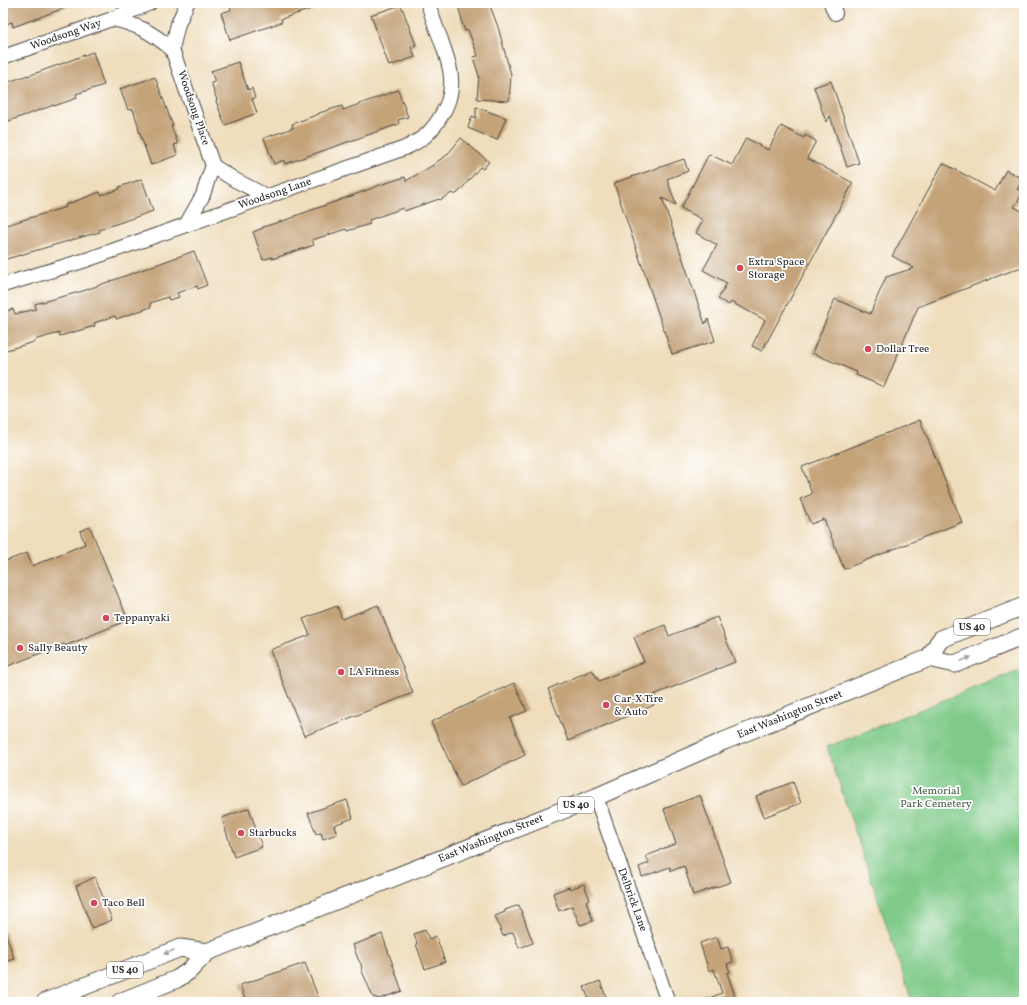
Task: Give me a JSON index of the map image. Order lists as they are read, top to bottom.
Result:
{
  "streets": {
    "main road": ["US 40", "East Washington Street"],
    "street": [
      "Woodsong Way",
      "Woodsong Place",
      "Woodsong Lane",
      "Delbrick Lane"
    ]
  },
  "crossings": [
    ["US 40", "East Washington Street"],
    ["East Washington Street", "Delbrick Lane"]
  ],
  "parks": ["Memorial Park Cemetery"],
  "places": [
    "Extra Space Storage",
    "Dollar Tree",
    "Teppanyaki",
    "Sally Beauty",
    "LA Fitness",
    "Car-X Tire & Auto",
    "Starbucks",
    "Taco Bell"
  ]
}
